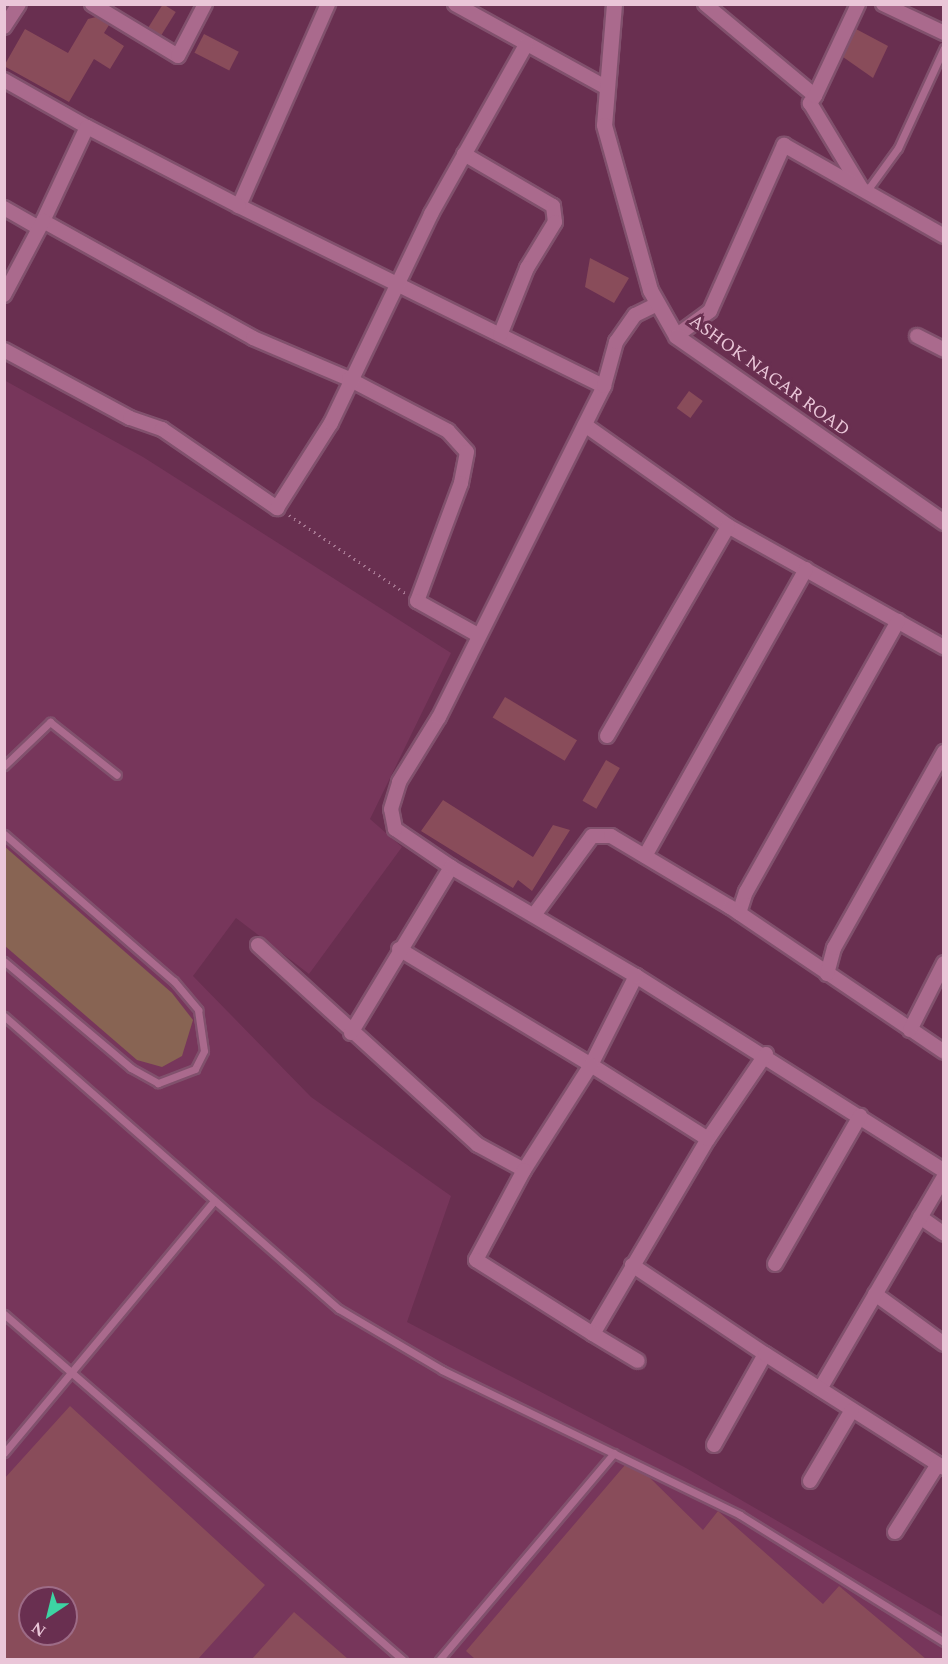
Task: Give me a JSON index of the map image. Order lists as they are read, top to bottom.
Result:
{
  "streets": {
    "street": ["ASHOK NAGAR ROAD"]
  },
  "north": "bottom left"
}
